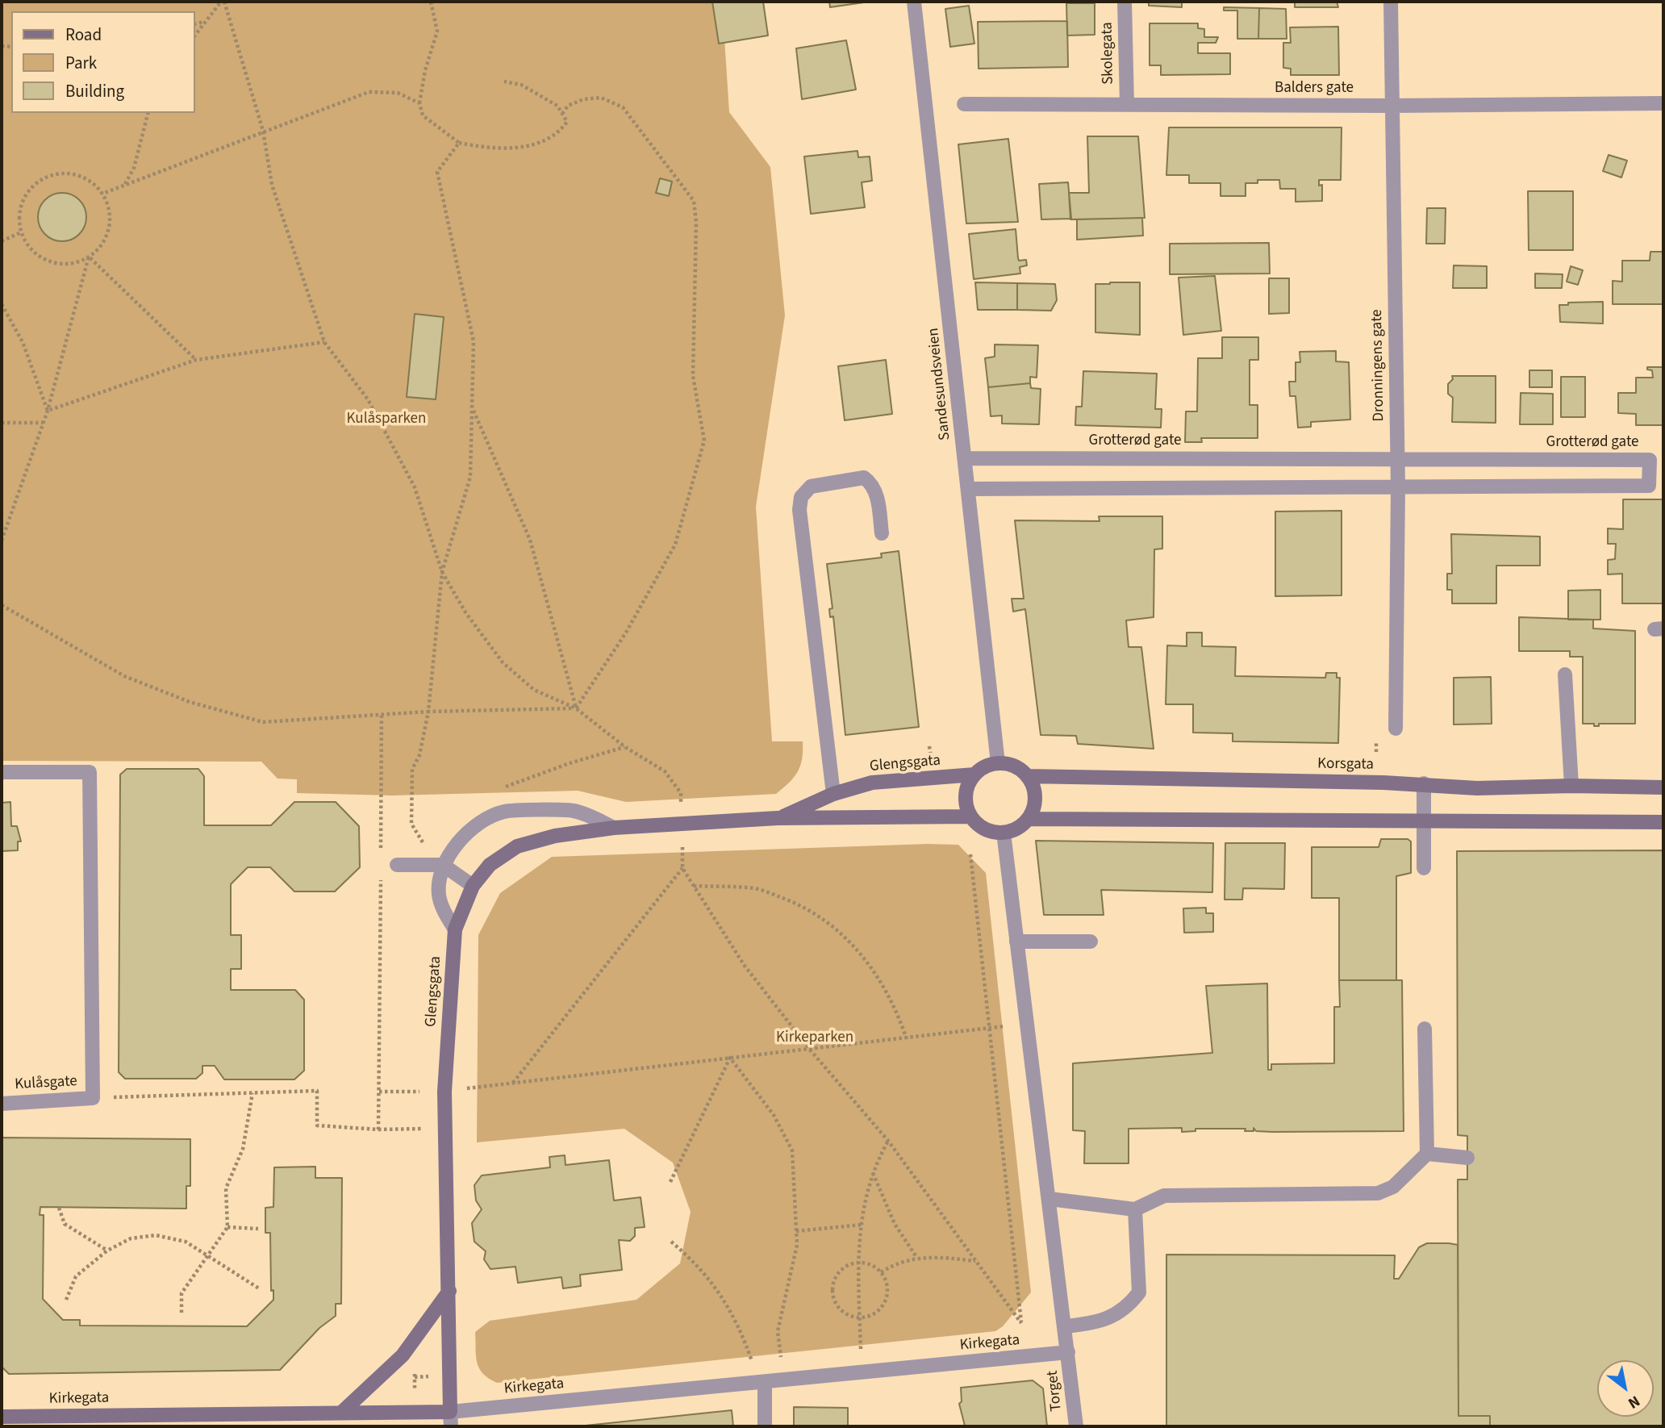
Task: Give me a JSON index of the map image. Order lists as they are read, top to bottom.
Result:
{
  "streets": {
    "street": [
      "Skolegata",
      "Balders gate",
      "Dronningens gate",
      "Sandesundsveien",
      "Grotterød gate",
      "Glengsgata",
      "Korsgata",
      "Kulåsgate",
      "Kirkegata",
      "Torget"
    ]
  },
  "crossings": [
    ["Skolegata", "Balders gate"],
    ["Balders gate", "Dronningens gate"],
    ["Dronningens gate", "Grotterød gate"],
    ["Sandesundsveien", "Grotterød gate"],
    ["Sandesundsveien", "Glengsgata"],
    ["Sandesundsveien", "Korsgata"],
    ["Sandesundsveien", "Torget"],
    ["Glengsgata", "Korsgata"],
    ["Glengsgata", "Kirkegata"],
    ["Glengsgata", "Torget"],
    ["Korsgata", "Torget"],
    ["Kirkegata", "Torget"]
  ],
  "parks": ["Kulåsparken", "Kirkeparken"],
  "legend": ["Road", "Park", "Building"],
  "north": "bottom right"
}
